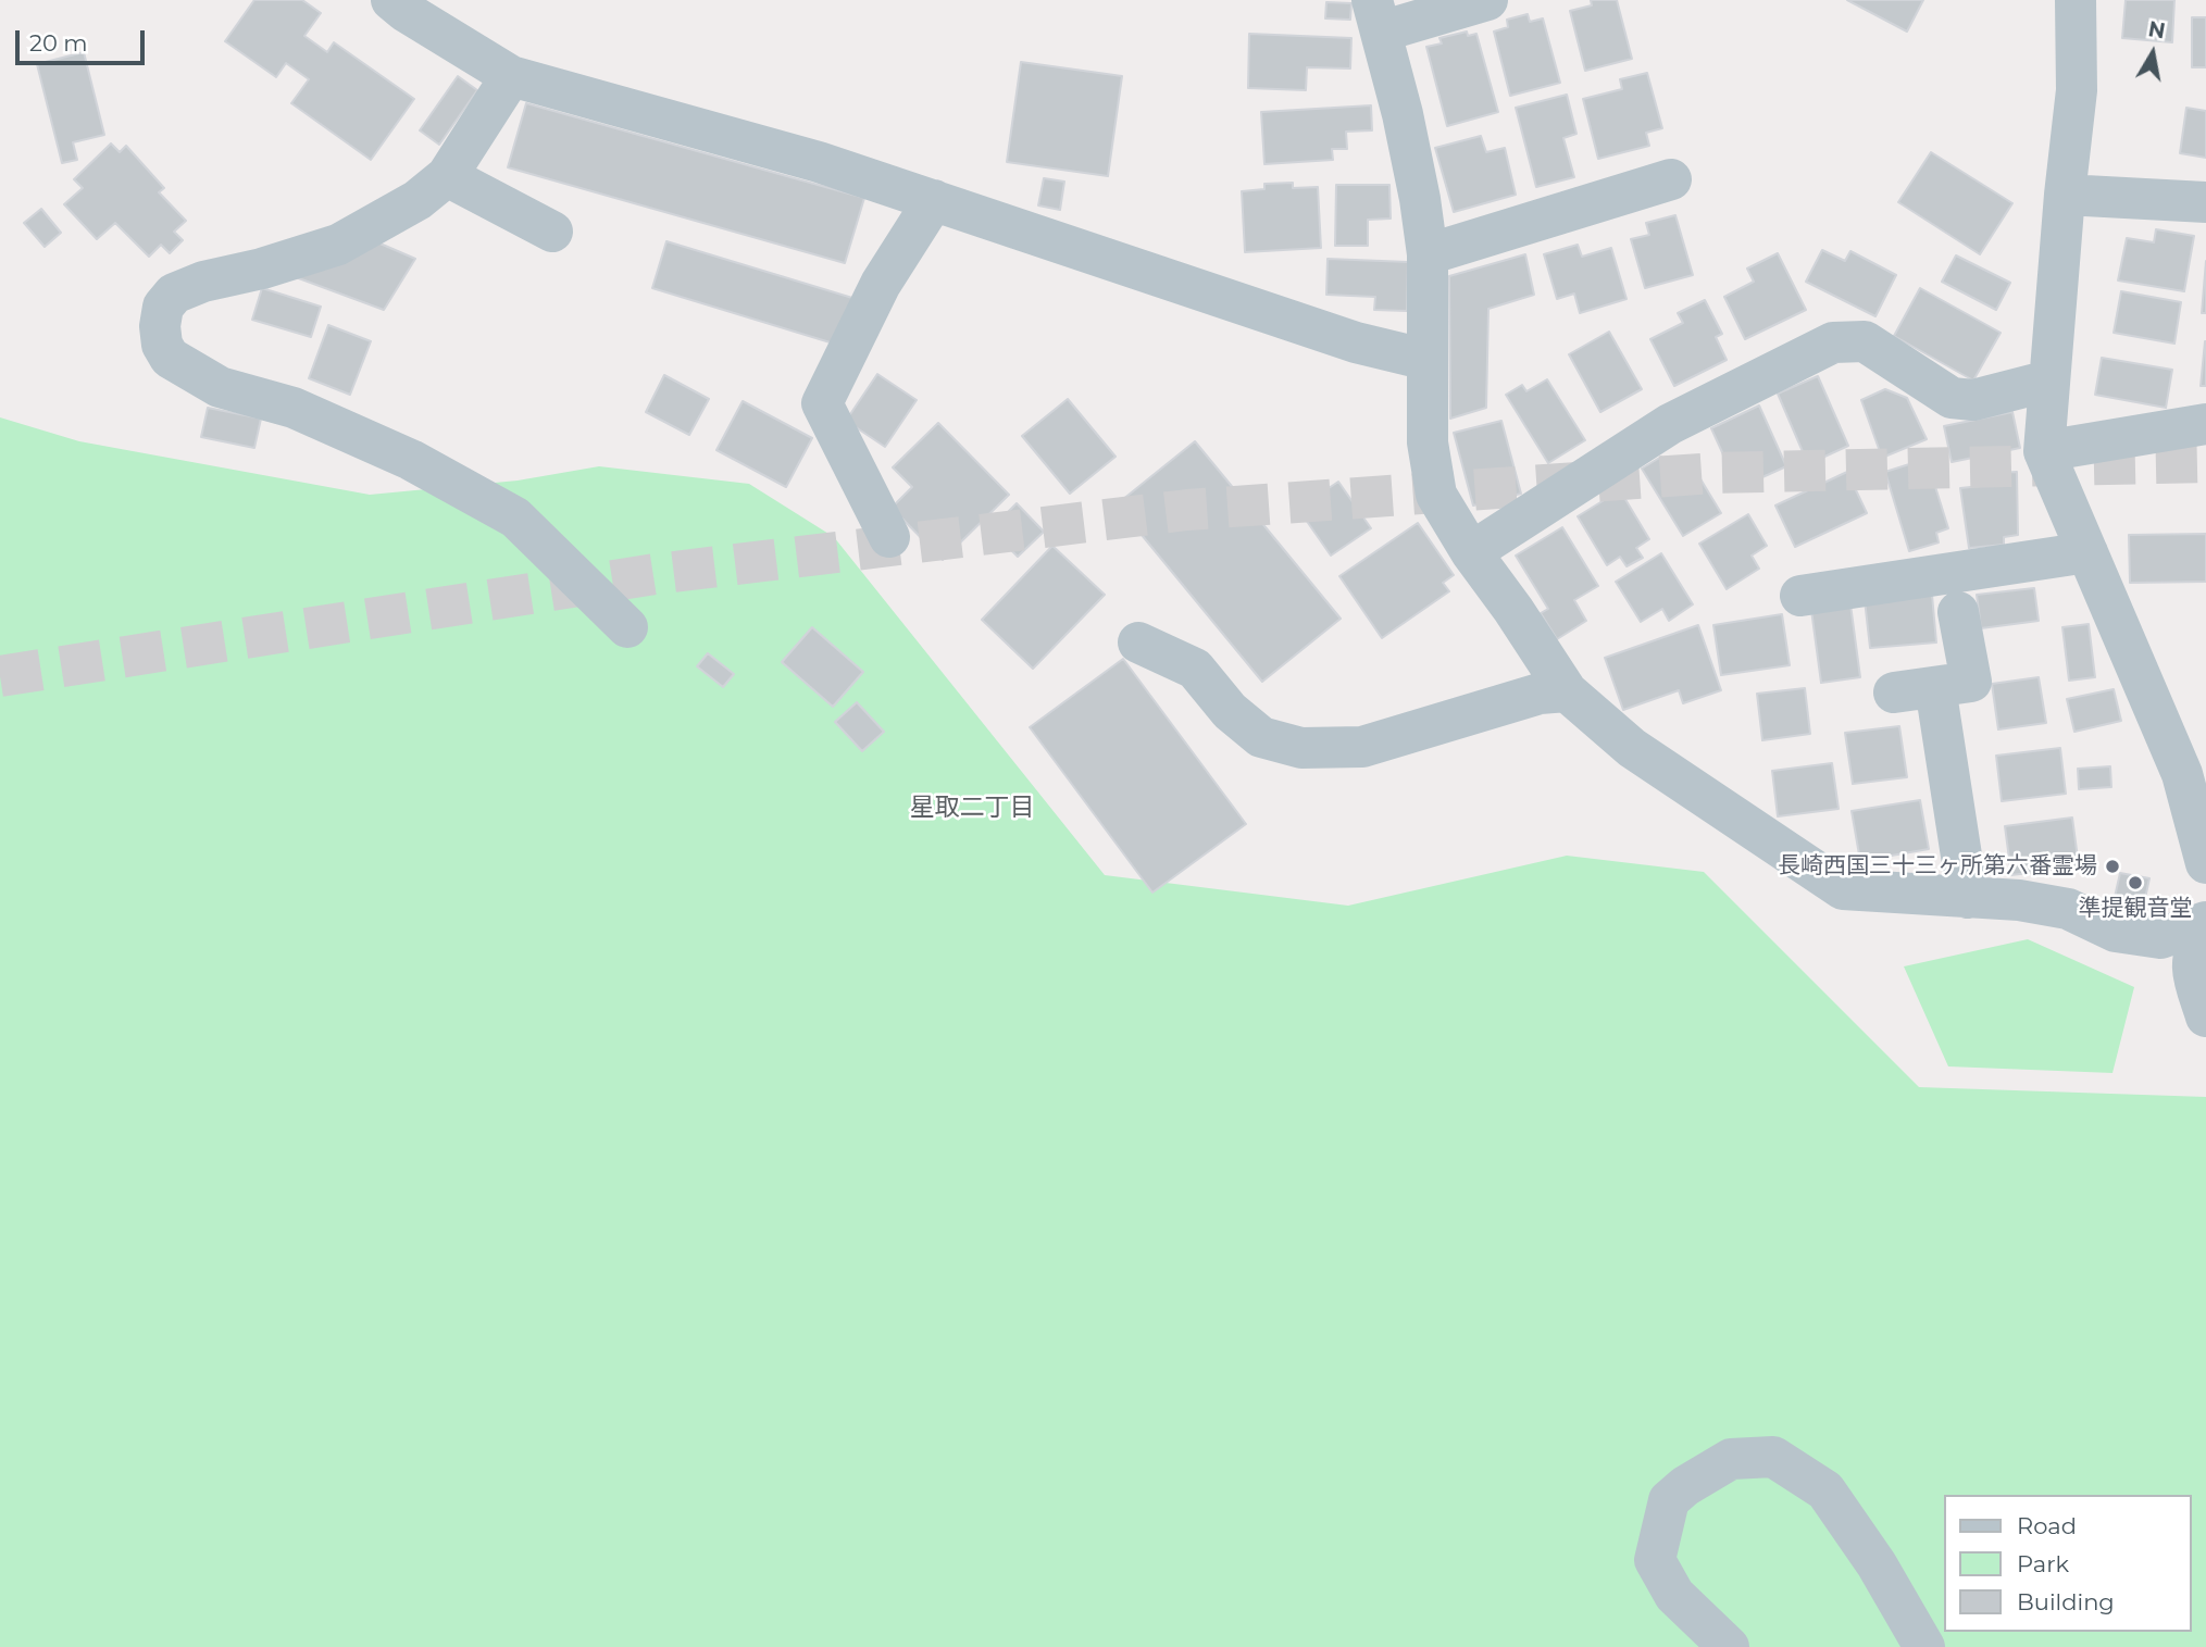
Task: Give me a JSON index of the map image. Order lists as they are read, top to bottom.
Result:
{
  "districts": ["星取二丁目"],
  "places": ["長崎西国三十三ヶ所第六番霊場", "準提観音堂"],
  "legend": ["Road", "Park", "Building"],
  "scale_bar": "20 m",
  "north": "top"
}
